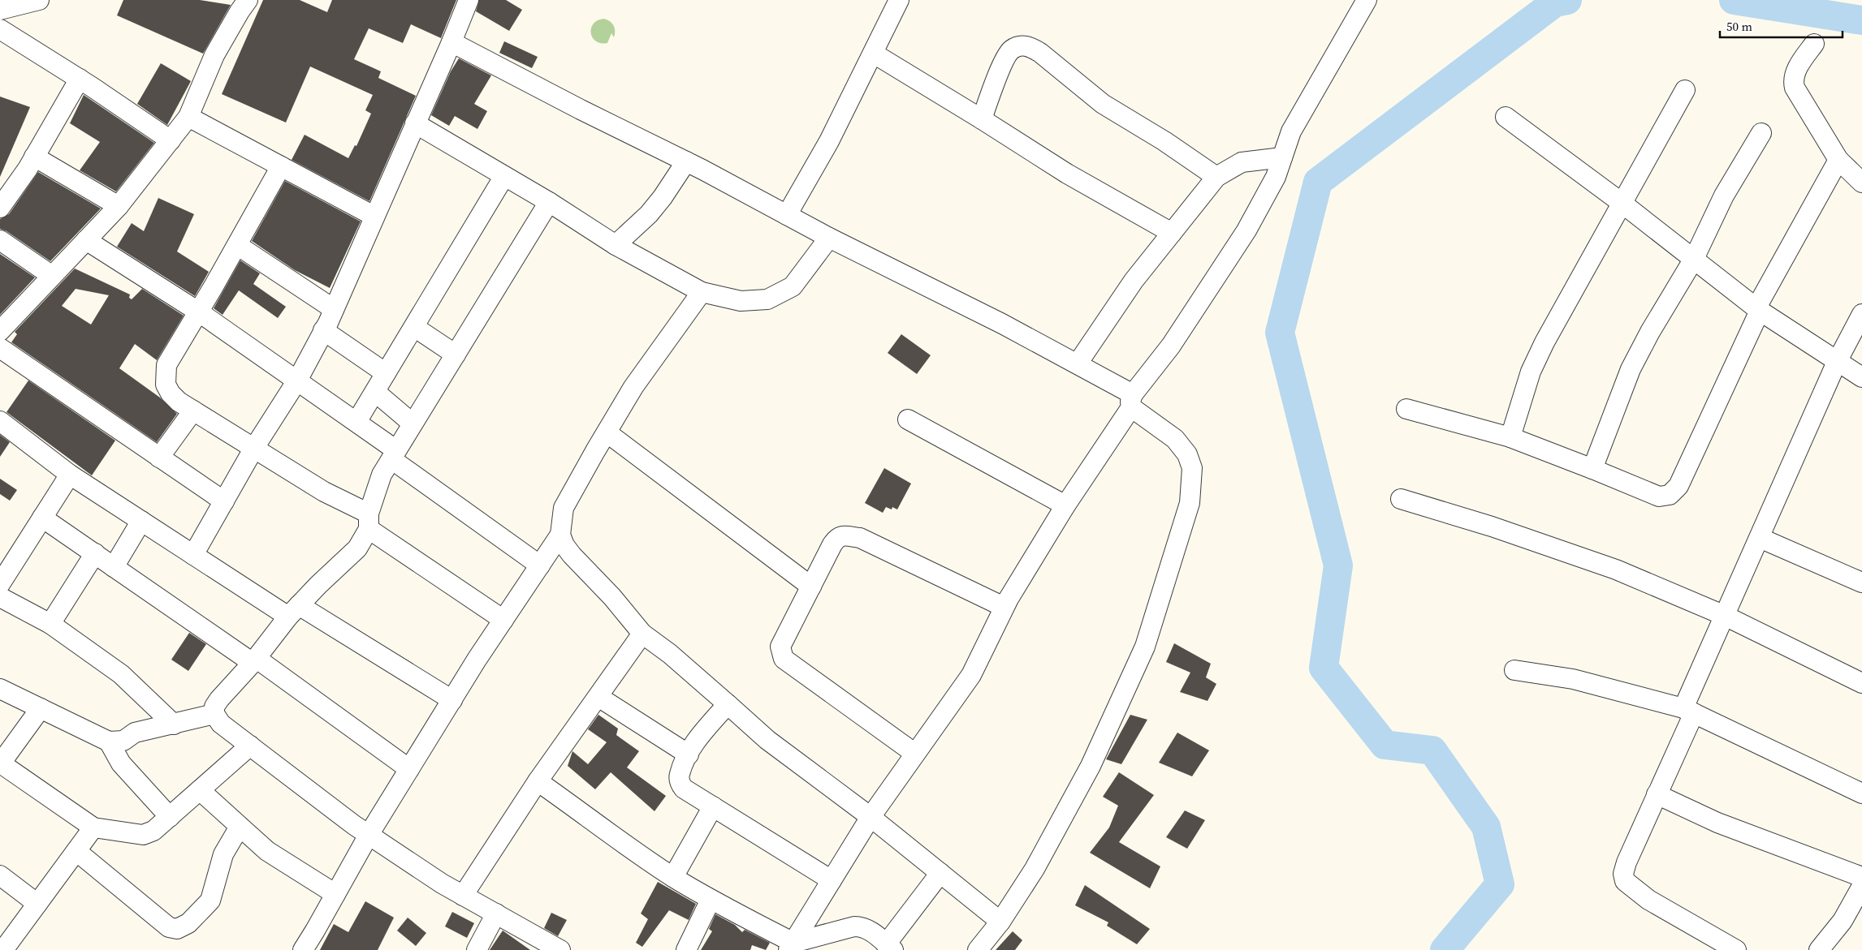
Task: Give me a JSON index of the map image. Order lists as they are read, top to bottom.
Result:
{
  "scale_bar": "50 m"
}
